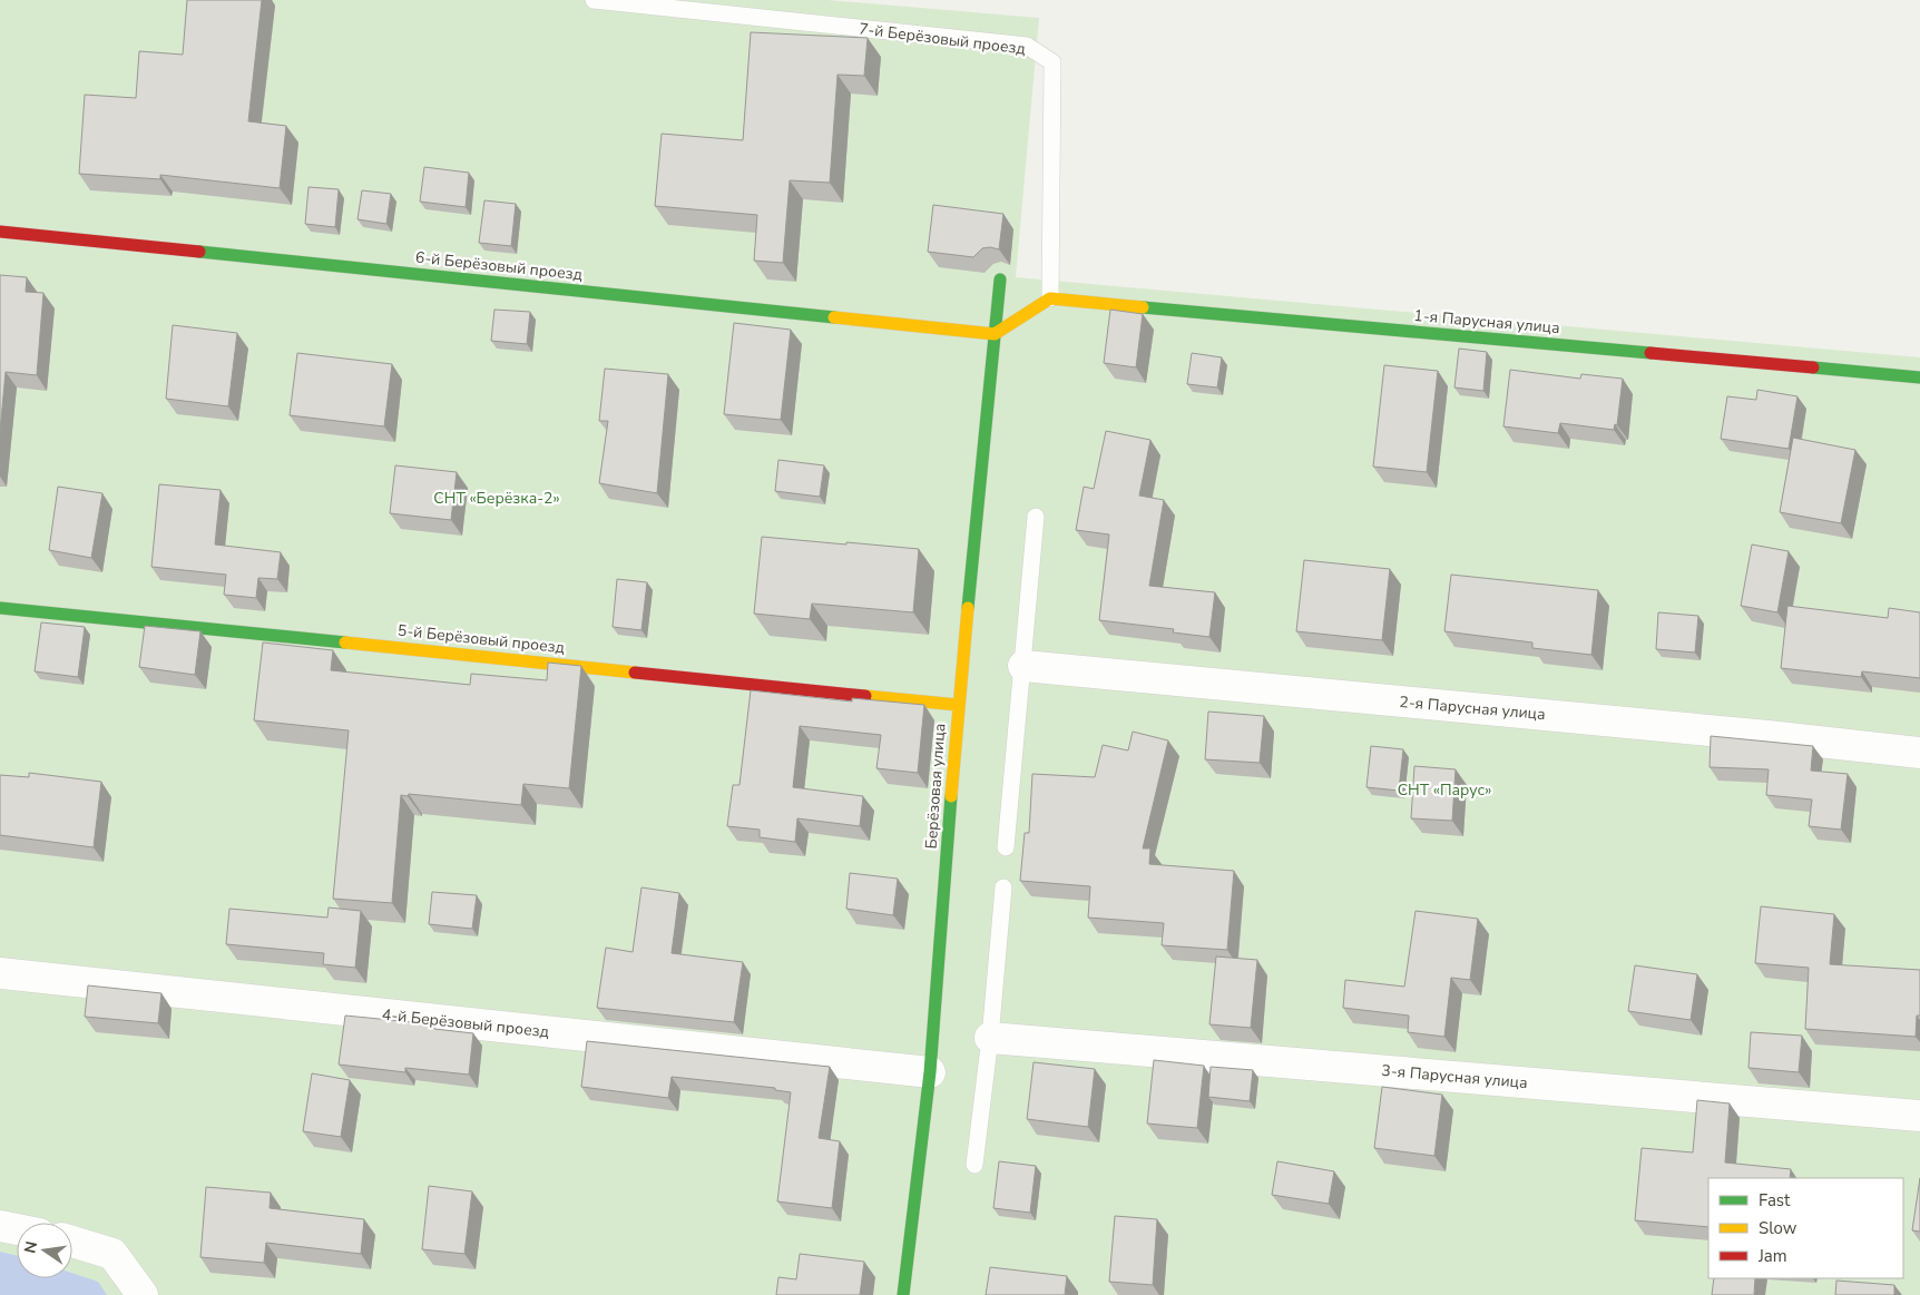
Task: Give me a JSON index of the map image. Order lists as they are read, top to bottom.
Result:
{
  "streets": {
    "street": [
      "6-й Берёзовый проезд",
      "1-я Парусная улица",
      "5-й Берёзовый проезд",
      "2-я Парусная улица",
      "Берёзовая улица",
      "4-й Берёзовый проезд",
      "3-я Парусная улица"
    ],
    "lane": ["7-й Берёзовый проезд"]
  },
  "crossings": [
    ["7-й Берёзовый проезд", "1-я Парусная улица"],
    ["6-й Берёзовый проезд", "Берёзовая улица"],
    ["5-й Берёзовый проезд", "Берёзовая улица"],
    ["Берёзовая улица", "4-й Берёзовый проезд"]
  ],
  "parks": ["СНТ «Берёзка-2»", "СНТ «Парус»"],
  "legend": ["Fast", "Slow", "Jam"],
  "north": "left"
}
